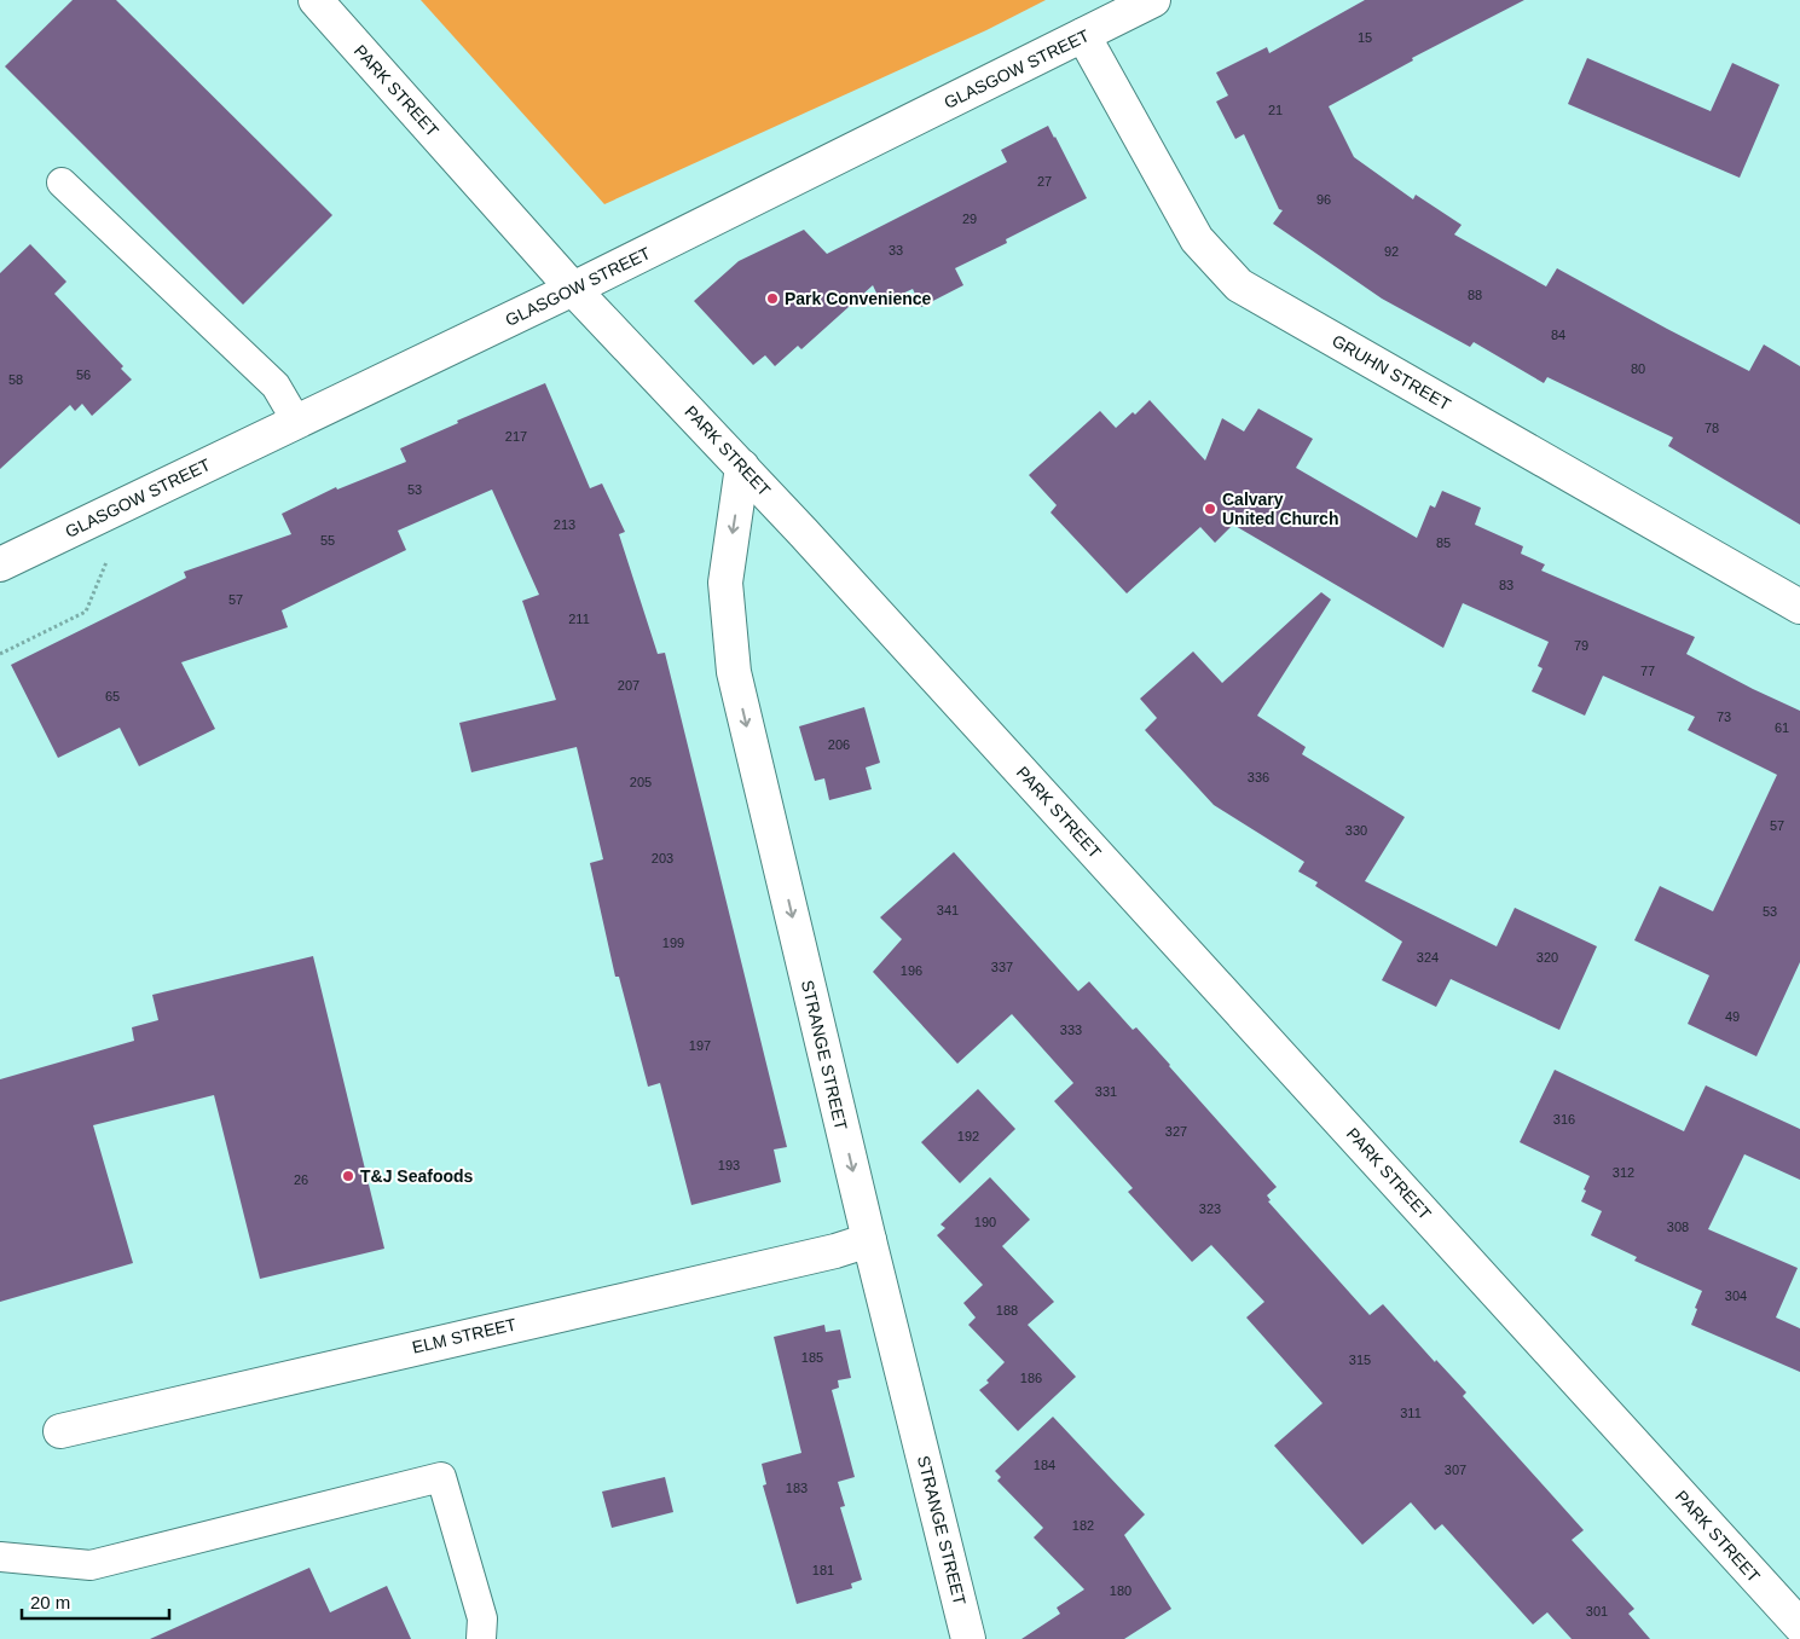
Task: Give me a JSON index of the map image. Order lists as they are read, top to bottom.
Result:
{
  "streets": {
    "street": [
      "GLASGOW STREET",
      "PARK STREET",
      "GRUHN STREET",
      "STRANGE STREET",
      "ELM STREET"
    ]
  },
  "crossings": [
    ["GLASGOW STREET", "PARK STREET"],
    ["GLASGOW STREET", "GRUHN STREET"],
    ["PARK STREET", "STRANGE STREET"],
    ["STRANGE STREET", "ELM STREET"]
  ],
  "one_way": ["STRANGE STREET"],
  "places": ["Park Convenience", "Calvary United Church", "T&J Seafoods"],
  "house_numbers": [
    "15",
    "21",
    "27",
    "96",
    "29",
    "33",
    "92",
    "88",
    "84",
    "80",
    "56",
    "58",
    "78",
    "217",
    "53",
    "213",
    "55",
    "85",
    "83",
    "57",
    "211",
    "79",
    "77",
    "207",
    "65",
    "73",
    "61",
    "206",
    "336",
    "205",
    "57",
    "330",
    "203",
    "341",
    "53",
    "199",
    "324",
    "320",
    "337",
    "196",
    "49",
    "333",
    "197",
    "331",
    "316",
    "327",
    "192",
    "193",
    "312",
    "26",
    "323",
    "190",
    "308",
    "304",
    "188",
    "185",
    "315",
    "186",
    "311",
    "184",
    "307",
    "183",
    "182",
    "181",
    "180",
    "301"
  ],
  "scale_bar": "20 m"
}
